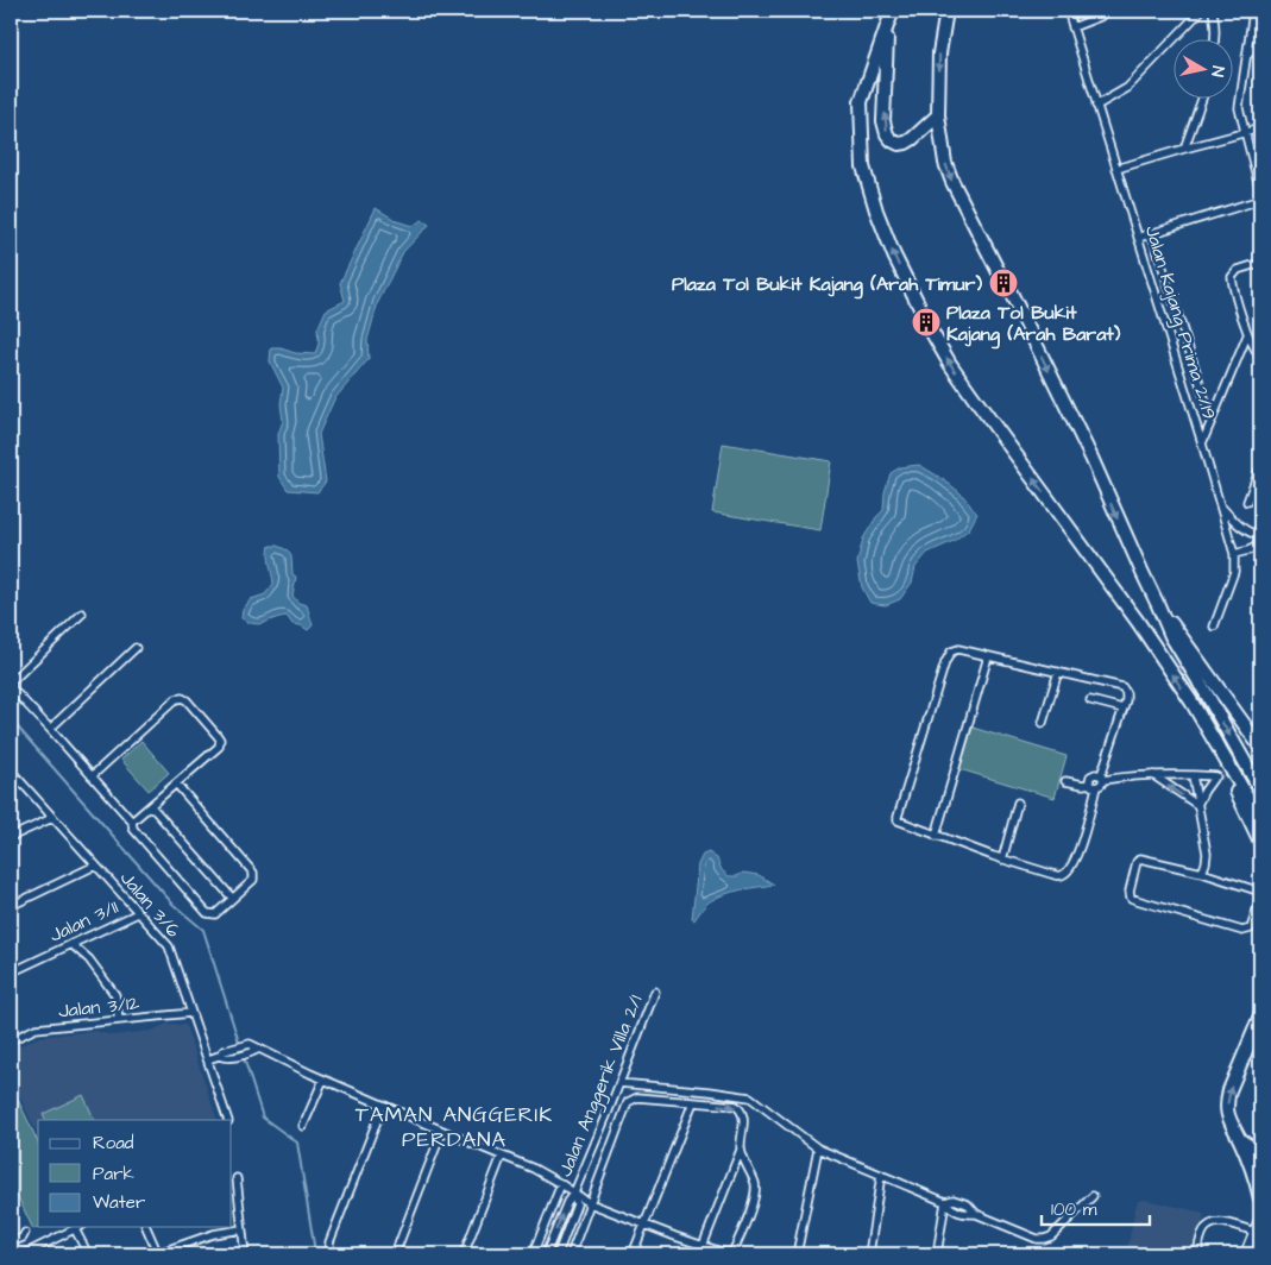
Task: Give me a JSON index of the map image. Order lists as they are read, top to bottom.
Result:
{
  "streets": {
    "street": [
      "Jalan Kajang Prima 2/19",
      "Jalan 3/6",
      "Jalan 3/11",
      "Jalan 3/12",
      "Jalan Anggerik Villa 2/1"
    ]
  },
  "crossings": [
    ["Jalan 3/6", "Jalan 3/11"],
    ["Jalan 3/6", "Jalan 3/12"]
  ],
  "districts": ["TAMAN ANGGERIK PERDANA"],
  "places": {
    "building": ["Plaza Tol Bukit Kajang (Arah Timur)", "Plaza Tol Bukit Kajang (Arah Barat)"]
  },
  "legend": ["Road", "Park", "Water"],
  "scale_bar": "100 m",
  "north": "right"
}
